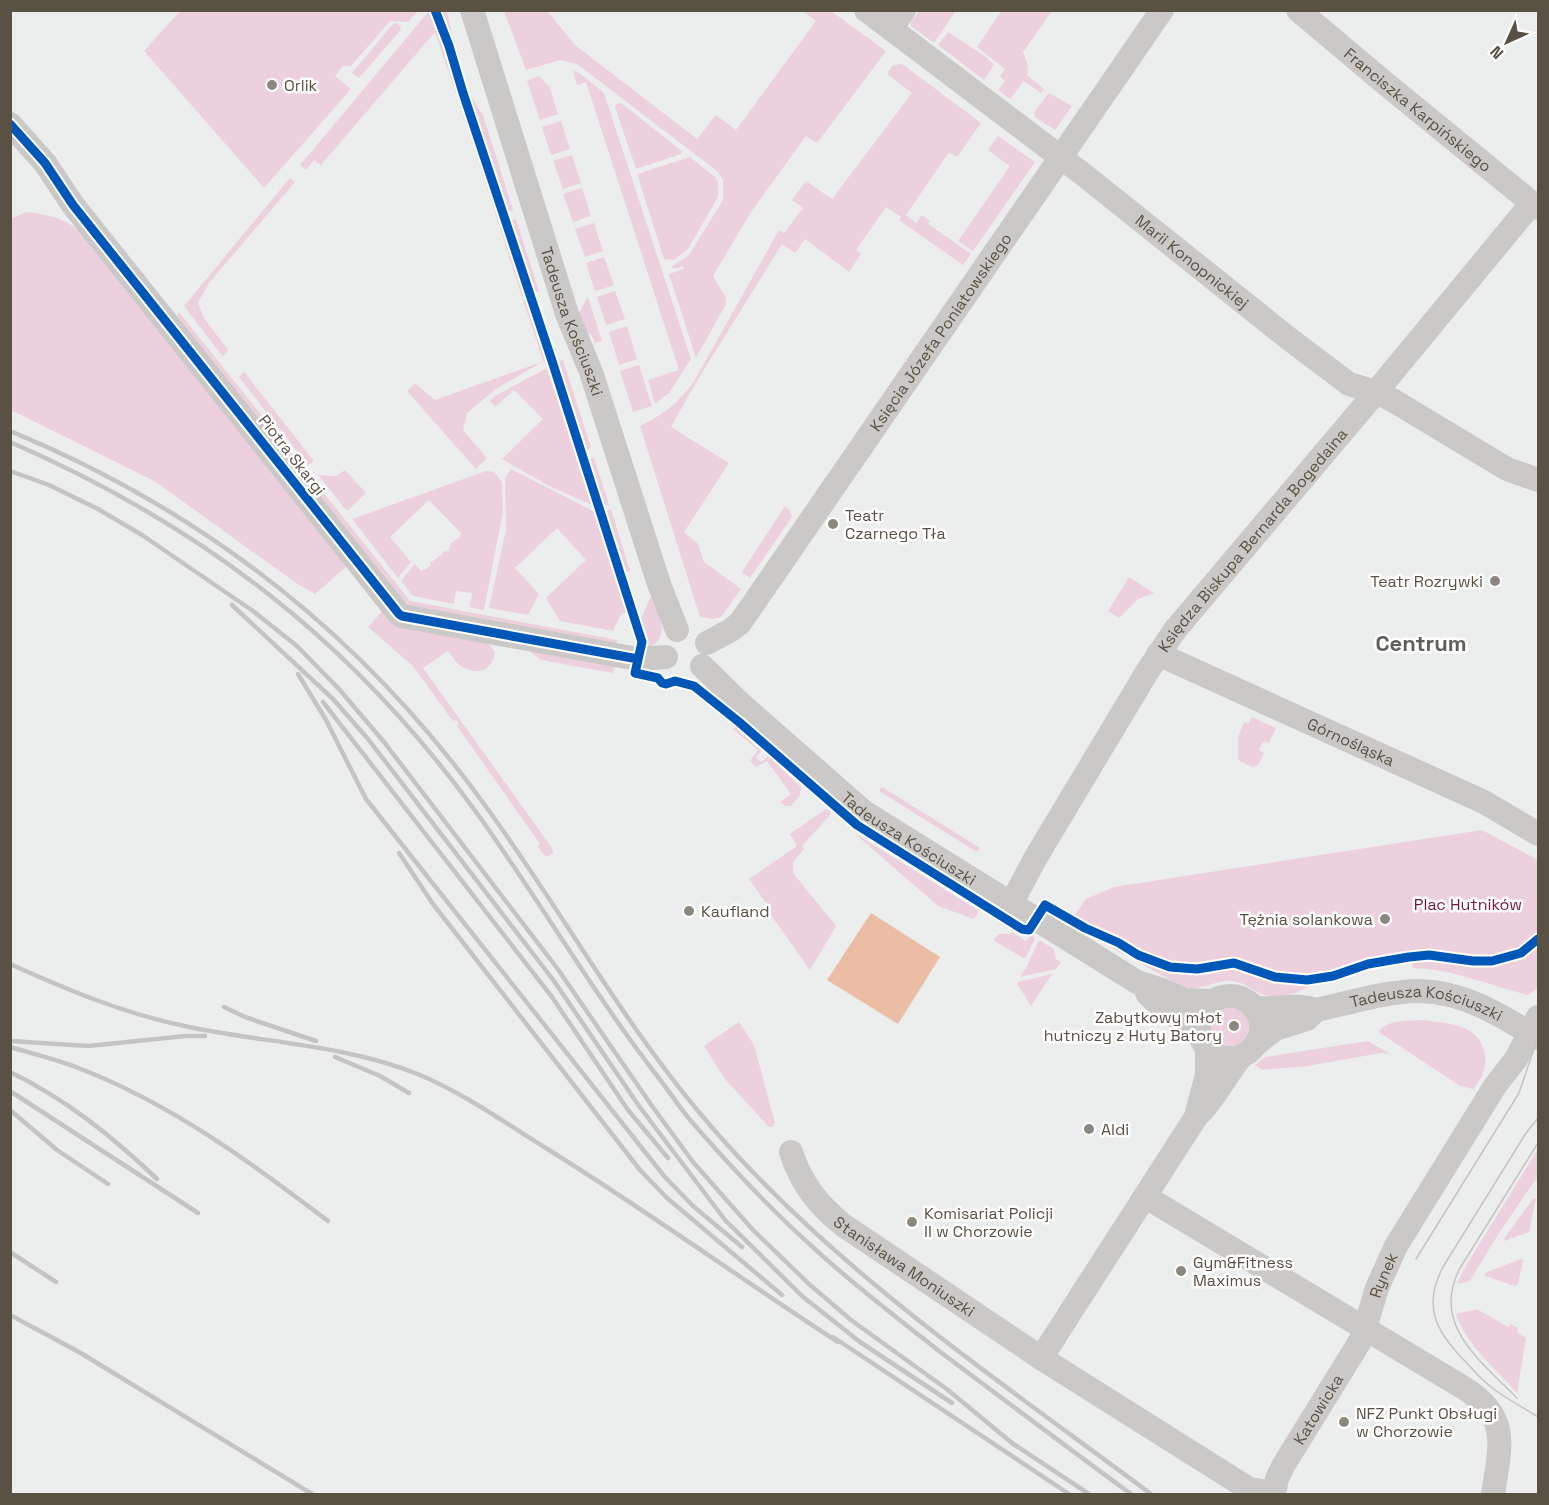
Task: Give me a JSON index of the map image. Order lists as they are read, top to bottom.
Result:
{
  "streets": {
    "street": [
      "Franciszka Karpińskiego",
      "Marii Konopnickiej",
      "Tadeusza Kościuszki",
      "Księcia Józefa Poniatowskiego",
      "Piotra Skargi",
      "Księdza Biskupa Bernarda Bogedaina",
      "Górnośląska",
      "Stanisława Moniuszki",
      "Rynek",
      "Katowicka"
    ]
  },
  "crossings": [
    ["Franciszka Karpińskiego", "Księdza Biskupa Bernarda Bogedaina"],
    ["Marii Konopnickiej", "Księcia Józefa Poniatowskiego"],
    ["Marii Konopnickiej", "Księdza Biskupa Bernarda Bogedaina"],
    ["Tadeusza Kościuszki", "Księcia Józefa Poniatowskiego"],
    ["Tadeusza Kościuszki", "Piotra Skargi"],
    ["Tadeusza Kościuszki", "Księdza Biskupa Bernarda Bogedaina"],
    ["Tadeusza Kościuszki", "Rynek"],
    ["Księcia Józefa Poniatowskiego", "Piotra Skargi"],
    ["Księdza Biskupa Bernarda Bogedaina", "Górnośląska"],
    ["Stanisława Moniuszki", "Katowicka"],
    ["Rynek", "Katowicka"]
  ],
  "districts": ["Centrum"],
  "parks": ["Plac Hutników"],
  "places": [
    "Orlik",
    "Teatr Czarnego Tła",
    "Teatr Rozrywki",
    "Kaufland",
    "Tężnia solankowa",
    "Zabytkowy młot hutniczy z Huty Batory",
    "Aldi",
    "Komisariat Policji II w Chorzowie",
    "Gym&Fitness Maximus",
    "NFZ Punkt Obsługi w Chorzowie"
  ],
  "north": "bottom left"
}
